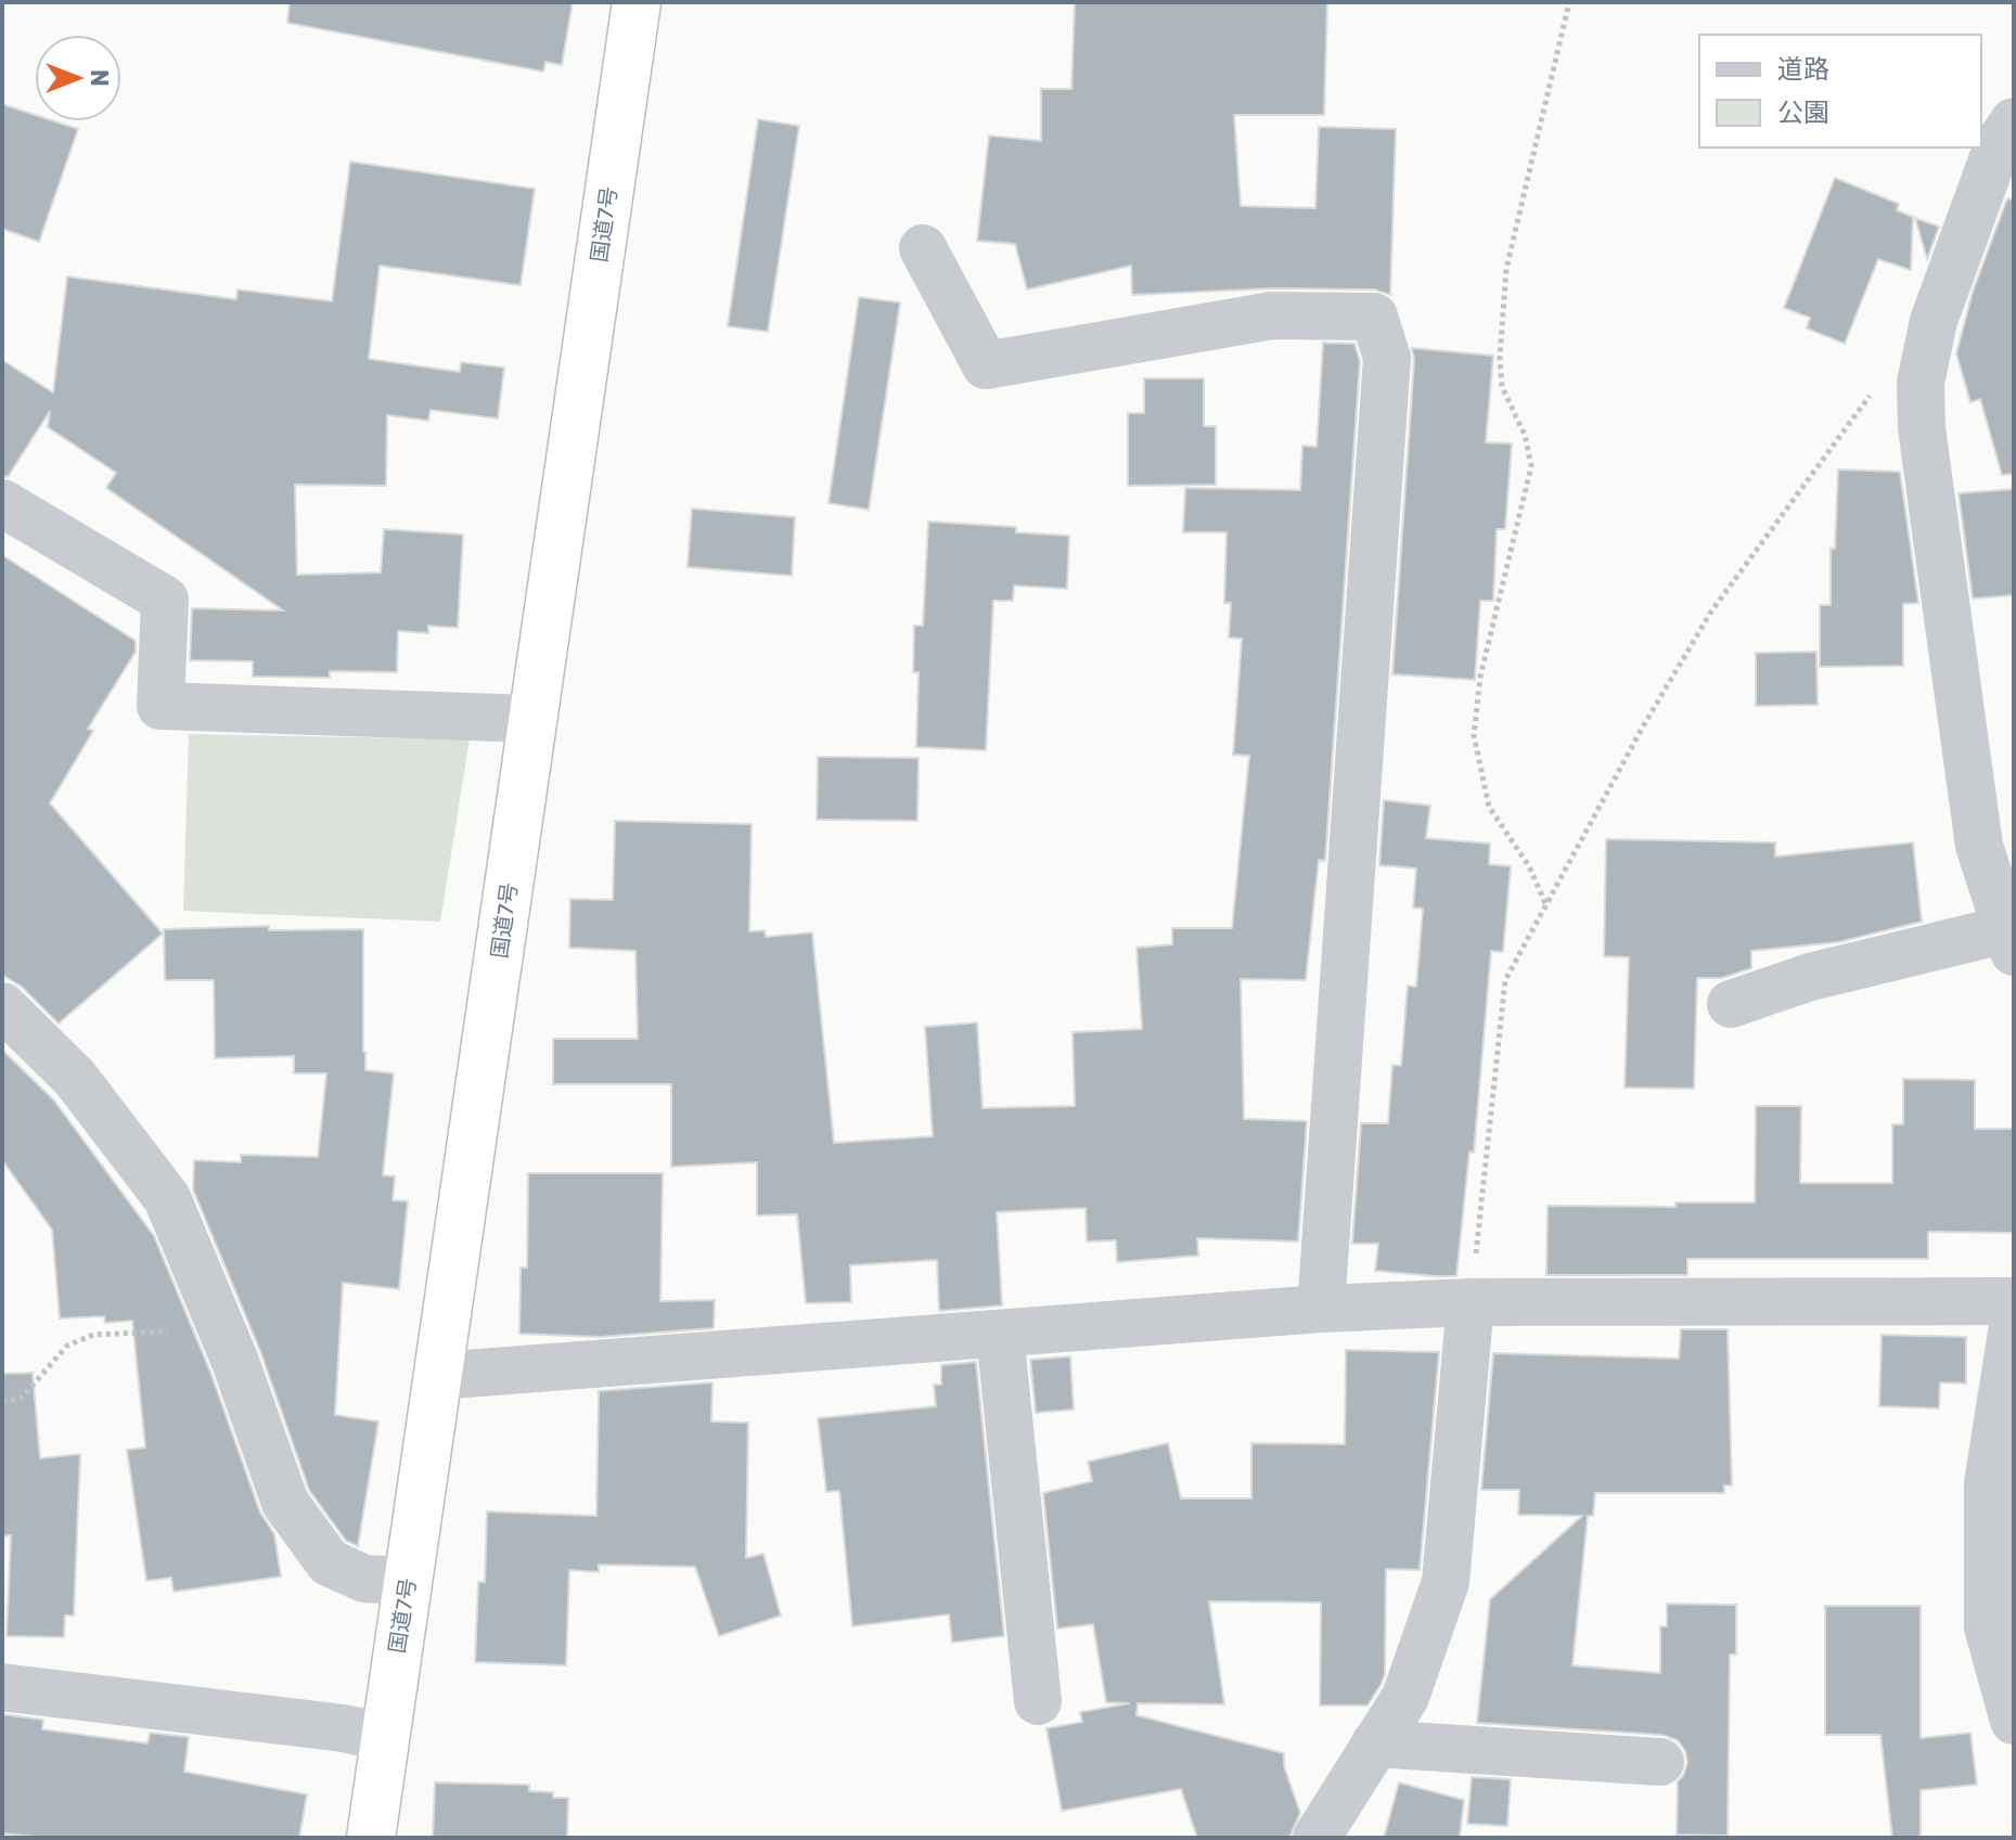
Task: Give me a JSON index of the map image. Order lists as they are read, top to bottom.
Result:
{
  "streets": {
    "highway": ["国道7号"]
  },
  "legend": ["道路", "公園"],
  "north": "right"
}
